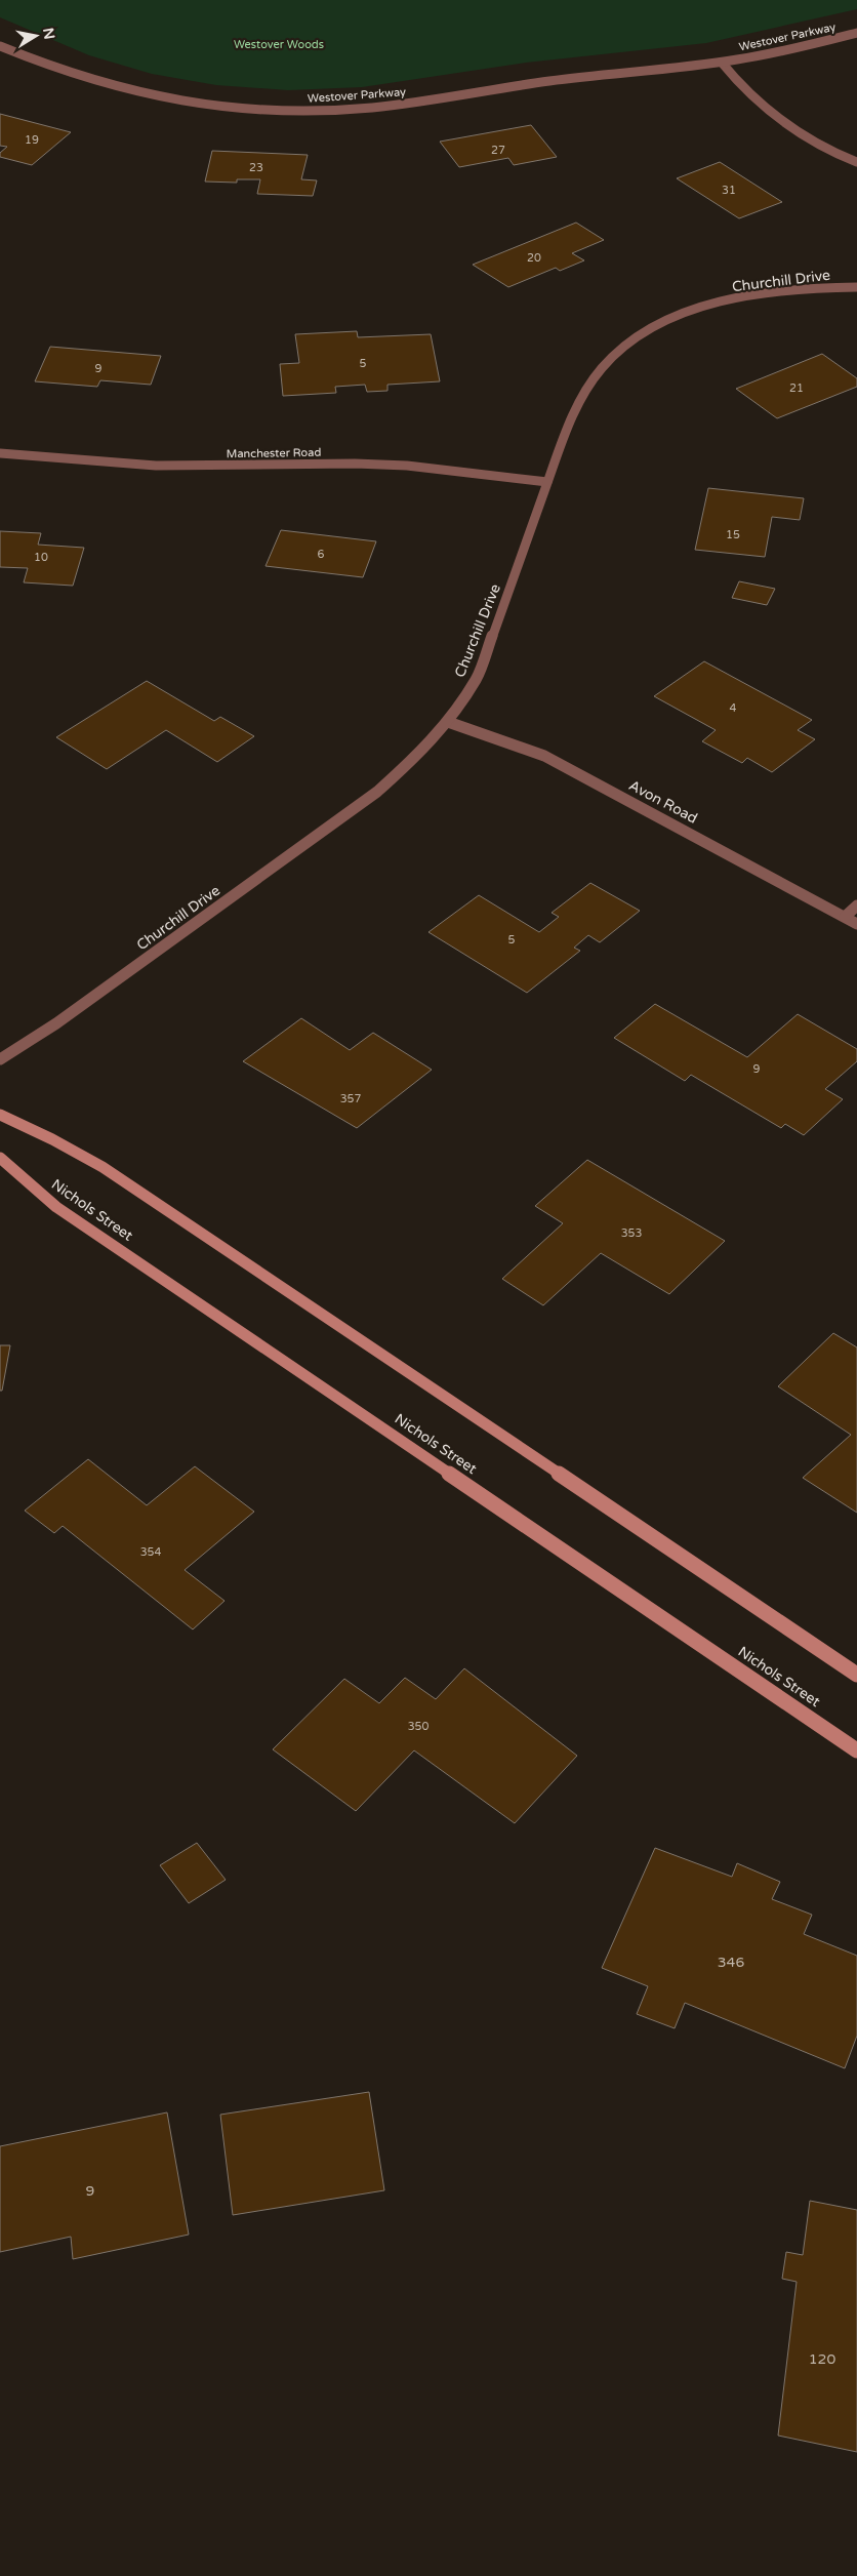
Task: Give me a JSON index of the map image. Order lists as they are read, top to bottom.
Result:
{
  "streets": {
    "main road": ["Nichols Street"],
    "street": [
      "Westover Parkway",
      "Churchill Drive",
      "Manchester Road",
      "Avon Road"
    ]
  },
  "crossings": [
    ["Churchill Drive", "Manchester Road"],
    ["Churchill Drive", "Avon Road"]
  ],
  "parks": ["Westover Woods"],
  "house_numbers": [
    "19",
    "27",
    "23",
    "31",
    "20",
    "5",
    "9",
    "21",
    "15",
    "6",
    "10",
    "4",
    "5",
    "9",
    "357",
    "353",
    "354",
    "350",
    "346",
    "9",
    "120"
  ],
  "north": "right"
}
